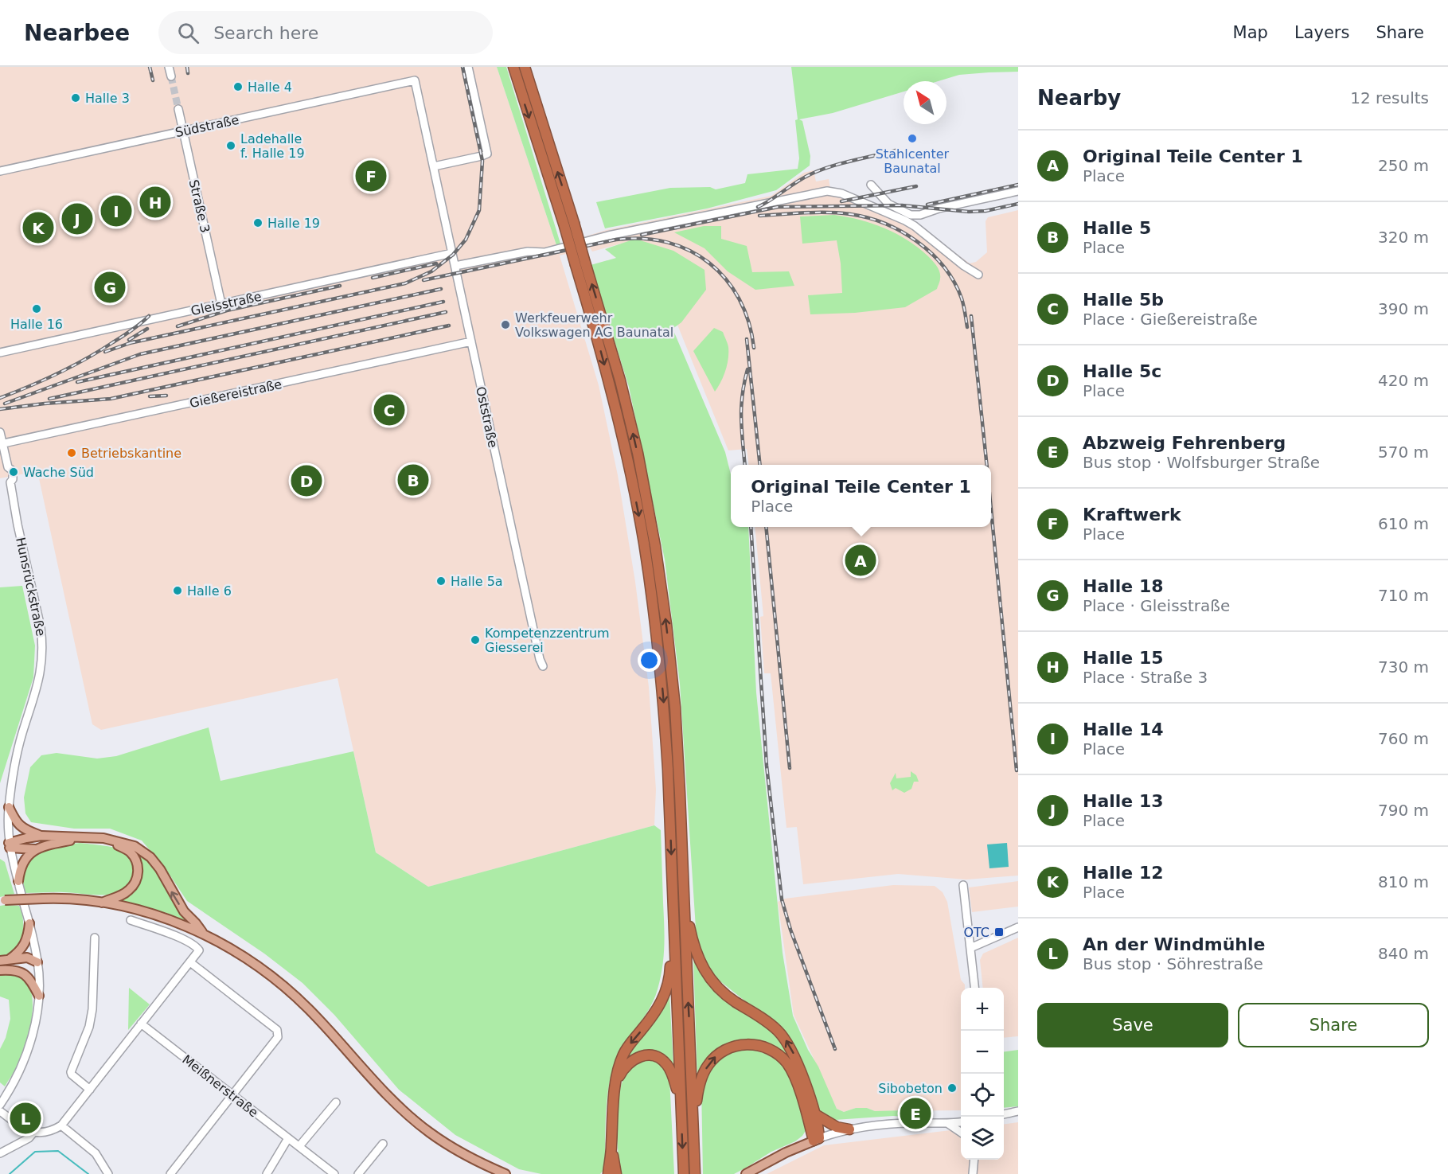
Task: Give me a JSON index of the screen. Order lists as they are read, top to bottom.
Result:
{
  "streets": {
    "street": [
      "Südstraße",
      "Straße 3",
      "Gleisstraße",
      "Gießereistraße",
      "Oststraße",
      "Hunsrückstraße",
      "Meißnerstraße"
    ]
  },
  "crossings": [
    ["Südstraße", "Straße 3"],
    ["Südstraße", "Oststraße"],
    ["Straße 3", "Gleisstraße"],
    ["Gleisstraße", "Oststraße"],
    ["Gießereistraße", "Oststraße"],
    ["Gießereistraße", "Hunsrückstraße"]
  ],
  "places": {
    "other": [
      "Halle 4",
      "Halle 3",
      "Stahlcenter Baunatal",
      "Ladehalle f. Halle 19",
      "Halle 19",
      "Halle 16",
      "Werkfeuerwehr Volkswagen AG Baunatal",
      "Betriebskantine",
      "Wache Süd",
      "Halle 5a",
      "Halle 6",
      "Kompetenzzentrum Giesserei",
      "Sibobeton"
    ],
    "transit": ["OTC"]
  },
  "north": "top left",
  "page": {
    "header": "Nearbee",
    "search": "Search here",
    "nav": ["Map", "Layers", "Share"],
    "heading": ["Nearby", "12 results"],
    "list": [
      {
        "mark": "A",
        "name": "Original Teile Center 1",
        "note": "Place",
        "value": "250 m"
      },
      {
        "mark": "B",
        "name": "Halle 5",
        "note": "Place",
        "value": "320 m"
      },
      {
        "mark": "C",
        "name": "Halle 5b",
        "note": "Place · Gießereistraße",
        "value": "390 m"
      },
      {
        "mark": "D",
        "name": "Halle 5c",
        "note": "Place",
        "value": "420 m"
      },
      {
        "mark": "E",
        "name": "Abzweig Fehrenberg",
        "note": "Bus stop · Wolfsburger Straße",
        "value": "570 m"
      },
      {
        "mark": "F",
        "name": "Kraftwerk",
        "note": "Place",
        "value": "610 m"
      },
      {
        "mark": "G",
        "name": "Halle 18",
        "note": "Place · Gleisstraße",
        "value": "710 m"
      },
      {
        "mark": "H",
        "name": "Halle 15",
        "note": "Place · Straße 3",
        "value": "730 m"
      },
      {
        "mark": "I",
        "name": "Halle 14",
        "note": "Place",
        "value": "760 m"
      },
      {
        "mark": "J",
        "name": "Halle 13",
        "note": "Place",
        "value": "790 m"
      },
      {
        "mark": "K",
        "name": "Halle 12",
        "note": "Place",
        "value": "810 m"
      },
      {
        "mark": "L",
        "name": "An der Windmühle",
        "note": "Bus stop · Söhrestraße",
        "value": "840 m"
      }
    ],
    "pins": [
      "F",
      "H",
      "I",
      "J",
      "K",
      "G",
      "C",
      "B",
      "D",
      "A",
      "E",
      "L"
    ],
    "popup": ["Original Teile Center 1", "Place"],
    "map_buttons": ["+", "−"],
    "buttons": ["Save", "Share"]
  }
}
